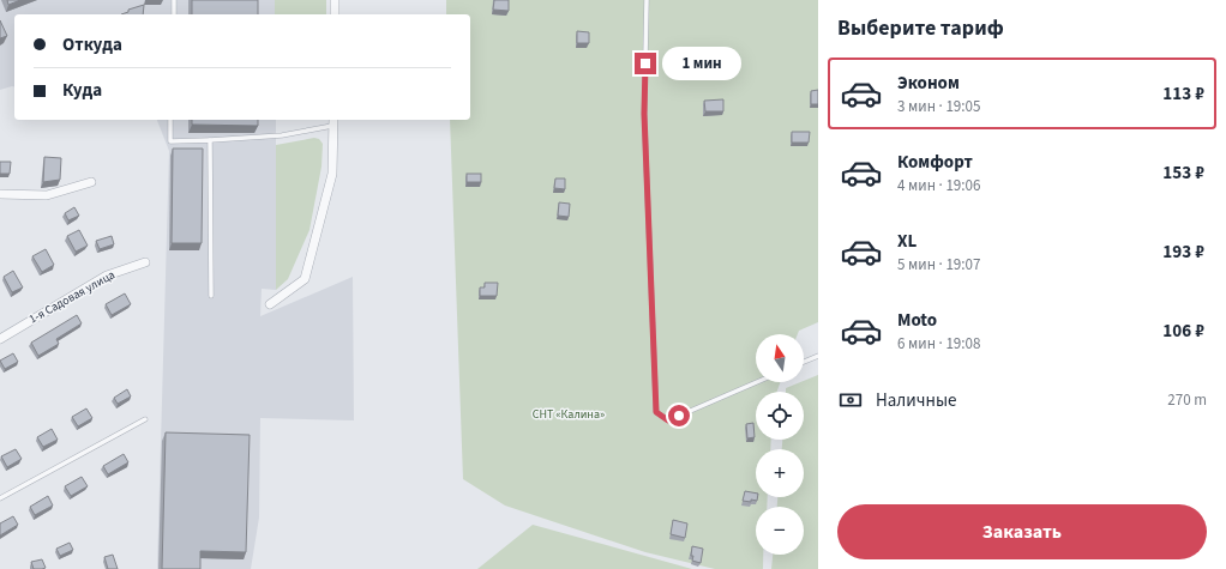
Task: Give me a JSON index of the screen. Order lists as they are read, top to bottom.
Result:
{
  "streets": {
    "street": ["1-я Садовая улица"]
  },
  "parks": ["СНТ «Калина»"],
  "north": "top",
  "page": {
    "heading": "Выберите тариф",
    "banner": ["Откуда", "Куда"],
    "bubble": "1 мин",
    "list": [
      {
        "name": "Эконом",
        "note": "3 мин · 19:05",
        "value": "113 ₽"
      },
      {
        "name": "Комфорт",
        "note": "4 мин · 19:06",
        "value": "153 ₽"
      },
      {
        "name": "XL",
        "note": "5 мин · 19:07",
        "value": "193 ₽"
      },
      {
        "name": "Moto",
        "note": "6 мин · 19:08",
        "value": "106 ₽"
      }
    ],
    "map_buttons": ["+", "−"],
    "pay": ["Наличные", "270 m"],
    "buttons": "Заказать"
  }
}
